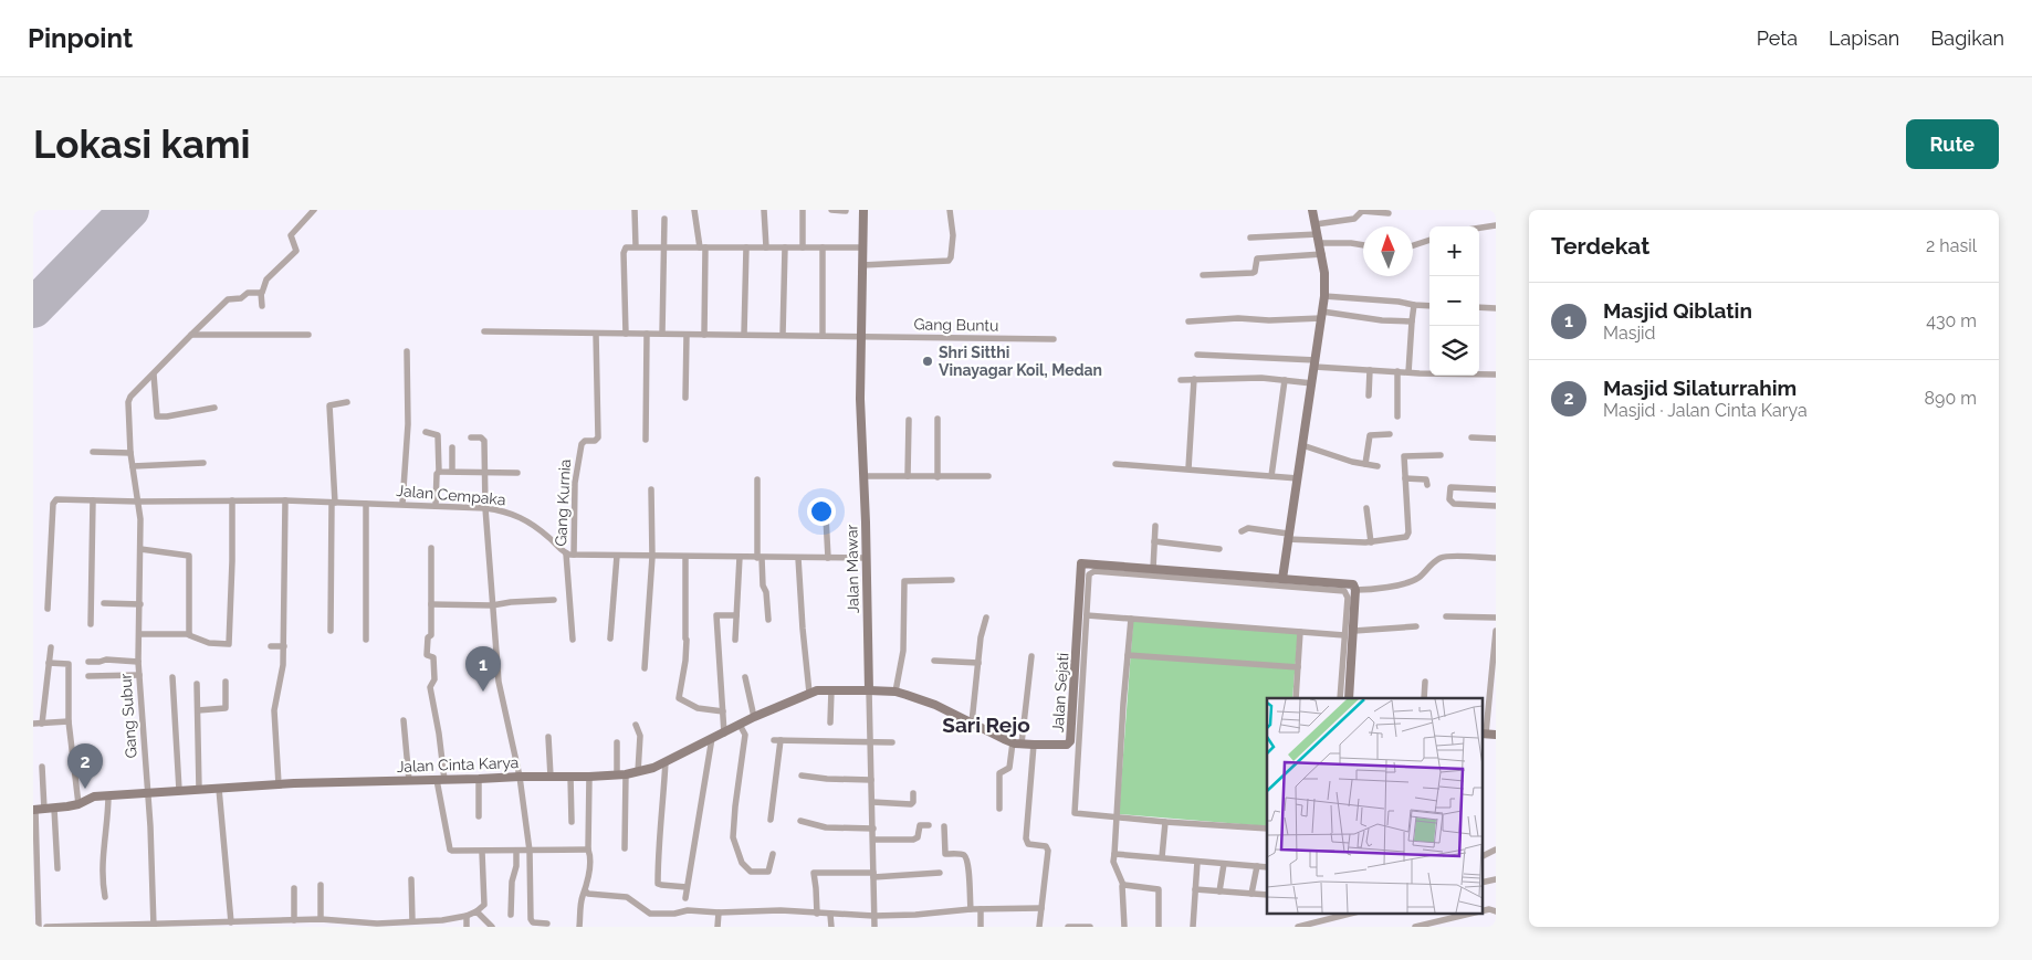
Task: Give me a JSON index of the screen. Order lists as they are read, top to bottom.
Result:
{
  "streets": {
    "street": [
      "Gang Buntu",
      "Jalan Cempaka",
      "Gang Kurnia",
      "Jalan Mawar",
      "Jalan Sejati",
      "Gang Subur",
      "Jalan Cinta Karya"
    ]
  },
  "crossings": [
    ["Gang Buntu", "Gang Kurnia"],
    ["Gang Buntu", "Jalan Mawar"],
    ["Jalan Cempaka", "Gang Subur"],
    ["Jalan Mawar", "Jalan Sejati"],
    ["Jalan Mawar", "Jalan Cinta Karya"],
    ["Jalan Sejati", "Jalan Cinta Karya"],
    ["Gang Subur", "Jalan Cinta Karya"]
  ],
  "districts": ["Sari Rejo"],
  "places": ["Shri Sitthi Vinayagar Koil, Medan"],
  "north": "top",
  "page": {
    "header": "Pinpoint",
    "nav": ["Peta", "Lapisan", "Bagikan"],
    "buttons": "Rute",
    "title": "Lokasi kami",
    "heading": ["Terdekat", "2 hasil"],
    "map_buttons": ["+", "−"],
    "list": [
      {
        "mark": "1",
        "name": "Masjid Qiblatin",
        "note": "Masjid",
        "value": "430 m"
      },
      {
        "mark": "2",
        "name": "Masjid Silaturrahim",
        "note": "Masjid · Jalan Cinta Karya",
        "value": "890 m"
      }
    ],
    "pins": ["1", "2"]
  }
}
